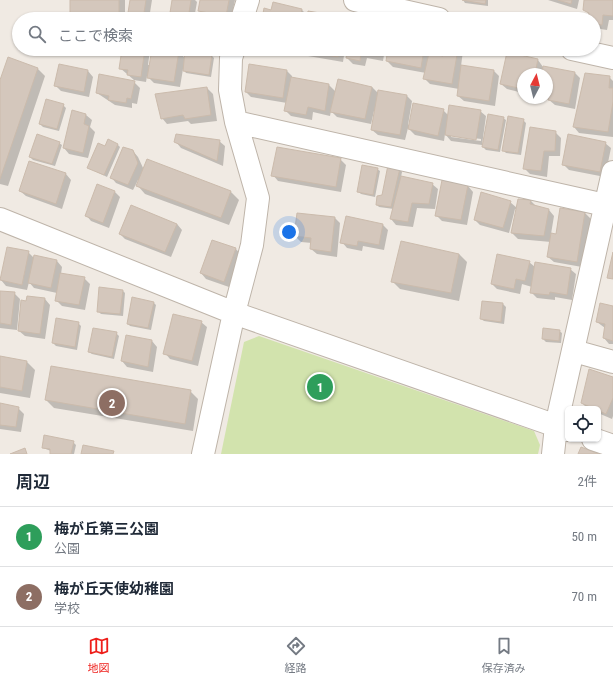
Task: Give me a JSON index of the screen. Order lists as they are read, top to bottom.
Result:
{
  "north": "top",
  "page": {
    "search": "ここで検索",
    "pins": ["1", "2"],
    "heading": ["周辺", "2件"],
    "list": [
      {
        "mark": "1",
        "name": "梅が丘第三公園",
        "note": "公園",
        "value": "50 m"
      },
      {
        "mark": "2",
        "name": "梅が丘天使幼稚園",
        "note": "学校",
        "value": "70 m"
      }
    ],
    "nav": ["地図", "経路", "保存済み"]
  }
}
